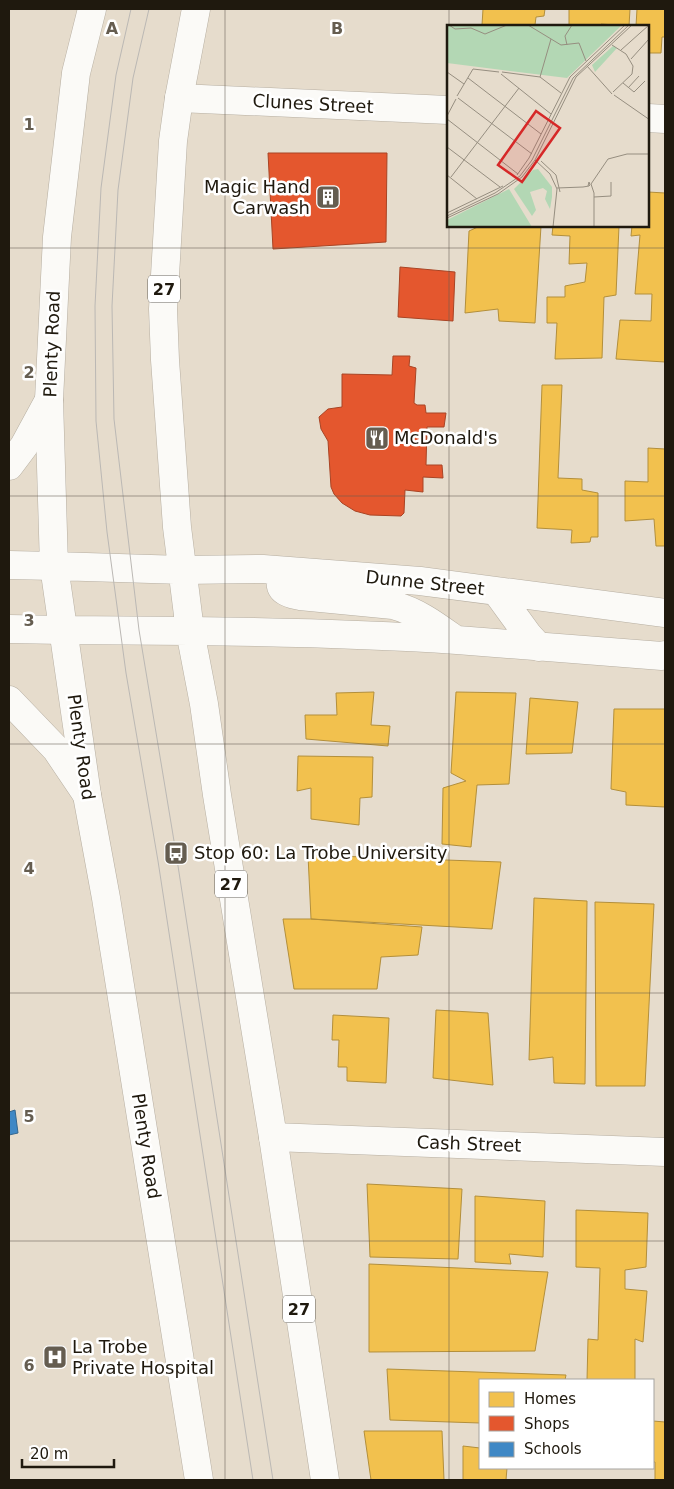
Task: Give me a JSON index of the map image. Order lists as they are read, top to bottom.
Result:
{
  "streets": {
    "main road": [
      "Clunes Street",
      "27",
      "Plenty Road",
      "Dunne Street",
      "Cash Street"
    ]
  },
  "crossings": [
    ["Clunes Street", "27"],
    ["27", "Dunne Street"],
    ["27", "Cash Street"],
    ["Plenty Road", "Dunne Street"]
  ],
  "places": {
    "building": ["Magic Hand Carwash"],
    "restaurant": ["McDonald's"],
    "bus stop": ["Stop 60: La Trobe University"],
    "hospital": ["La Trobe Private Hospital"]
  },
  "legend": ["Homes", "Shops", "Schools"],
  "scale_bar": "20 m",
  "grid": {
    "columns": ["A", "B"],
    "rows": [
      "1",
      "2",
      "3",
      "4",
      "5",
      "6"
    ]
  }
}
